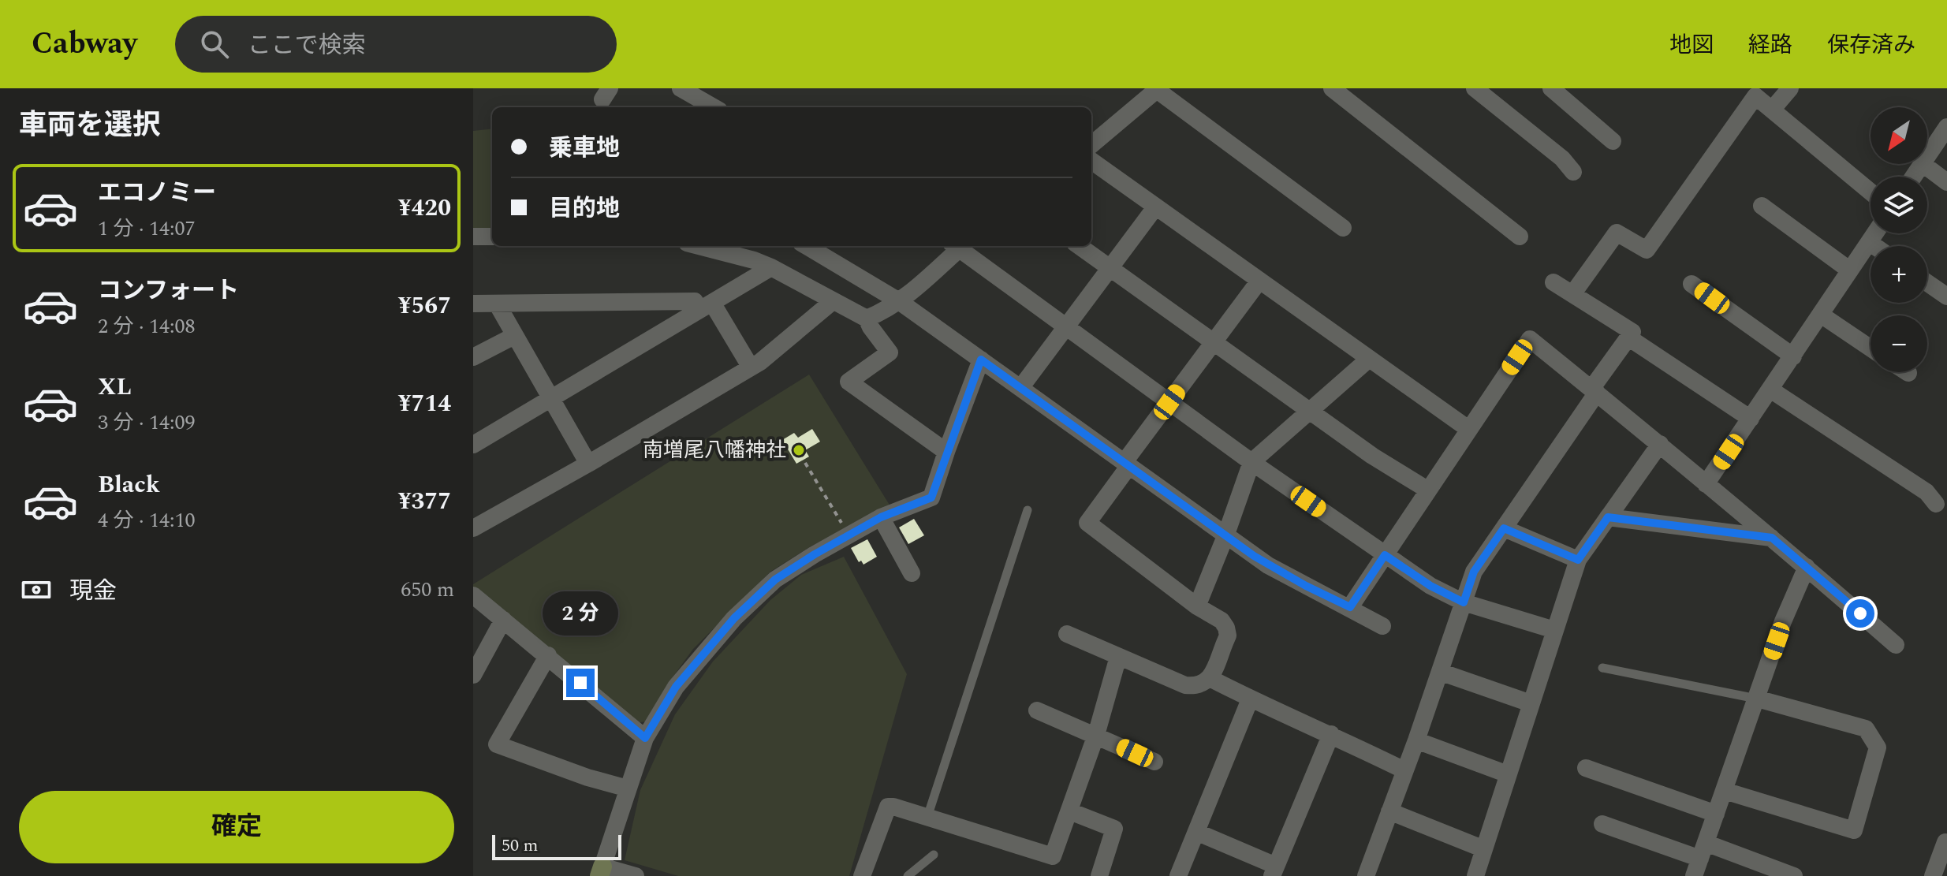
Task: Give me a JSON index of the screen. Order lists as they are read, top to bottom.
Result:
{
  "places": ["南増尾八幡神社"],
  "scale_bar": "50 m",
  "north": "bottom left",
  "page": {
    "header": "Cabway",
    "search": "ここで検索",
    "nav": ["地図", "経路", "保存済み"],
    "heading": "車両を選択",
    "map_buttons": ["+", "−"],
    "banner": ["乗車地", "目的地"],
    "list": [
      {
        "name": "エコノミー",
        "note": "1 分 · 14:07",
        "value": "¥420"
      },
      {
        "name": "コンフォート",
        "note": "2 分 · 14:08",
        "value": "¥567"
      },
      {
        "name": "XL",
        "note": "3 分 · 14:09",
        "value": "¥714"
      },
      {
        "name": "Black",
        "note": "4 分 · 14:10",
        "value": "¥377"
      }
    ],
    "pay": ["現金", "650 m"],
    "bubble": "2 分",
    "buttons": "確定",
    "scale": "50 m"
  }
}
